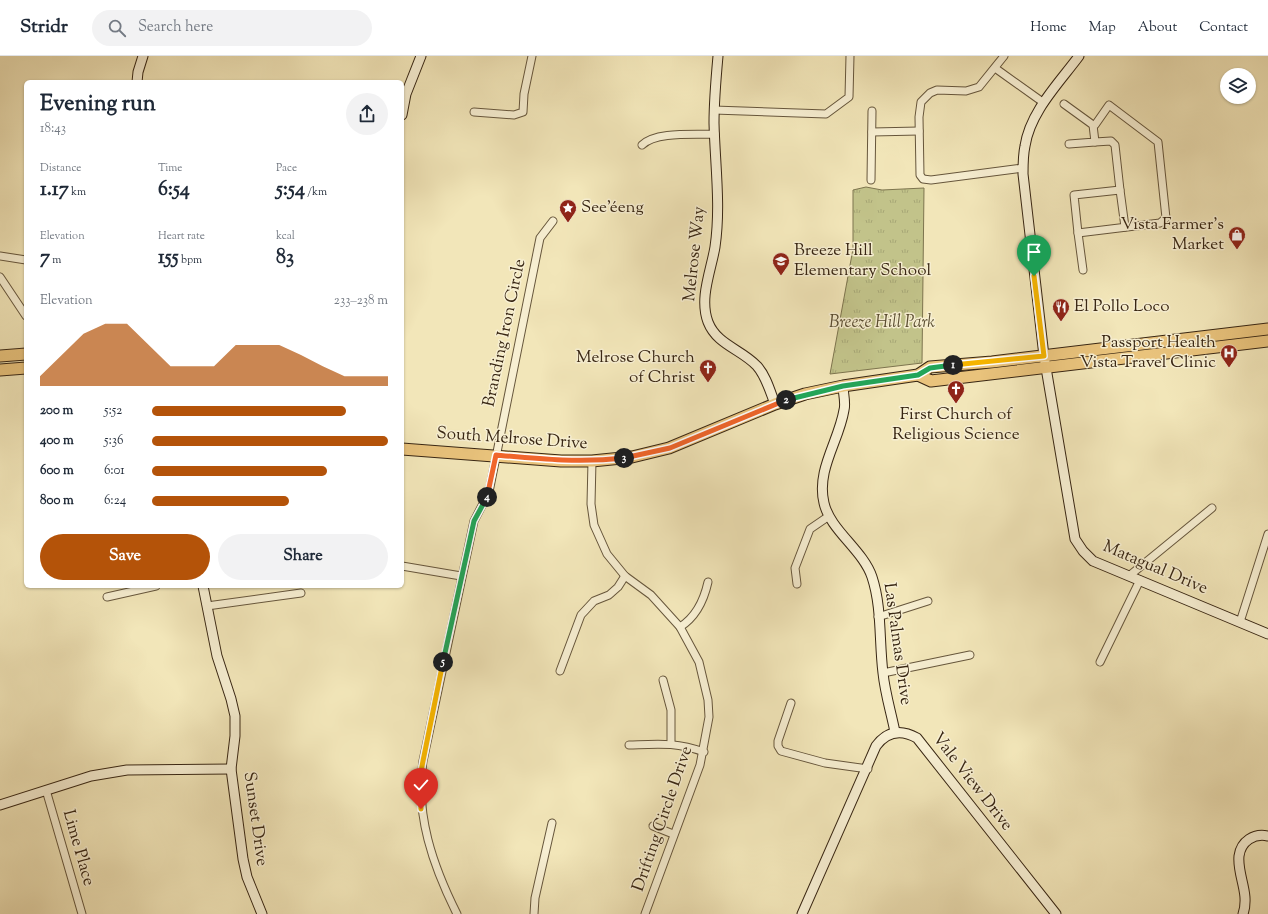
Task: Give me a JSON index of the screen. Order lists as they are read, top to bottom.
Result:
{
  "streets": {
    "main road": ["South Melrose Drive"],
    "street": [
      "Melrose Way",
      "Branding Iron Circle",
      "Matagual Drive",
      "Las Palmas Drive",
      "Vale View Drive",
      "Sunset Drive",
      "Drifting Circle Drive",
      "Lime Place"
    ]
  },
  "crossings": [
    ["Melrose Way", "South Melrose Drive"],
    ["Branding Iron Circle", "South Melrose Drive"],
    ["South Melrose Drive", "Matagual Drive"],
    ["South Melrose Drive", "Las Palmas Drive"],
    ["South Melrose Drive", "Drifting Circle Drive"],
    ["Las Palmas Drive", "Vale View Drive"]
  ],
  "parks": ["Breeze Hill Park"],
  "places": {
    "place": ["See'éeng"],
    "shop": ["Vista Farmer's Market"],
    "school or university": ["Breeze Hill Elementary School"],
    "restaurant": ["El Pollo Loco"],
    "hospital": ["Passport Health Vista Travel Clinic"],
    "church": ["Melrose Church of Christ", "First Church of Religious Science"]
  },
  "page": {
    "header": "Stridr",
    "search": "Search here",
    "nav": [
      "Home",
      "Map",
      "About",
      "Contact"
    ],
    "heading": ["Evening run", "18:43"],
    "stats": [
      ["Distance", "1.17 km"],
      ["Time", "6:54"],
      ["Pace", "5:54 /km"],
      ["Elevation", "7 m"],
      ["Heart rate", "155 bpm"],
      ["kcal", "83"]
    ],
    "chart": ["Elevation", "233–238 m"],
    "pins": [
      "1",
      "2",
      "3",
      "4",
      "5"
    ],
    "list": [
      {
        "name": "200 m",
        "note": "5:52"
      },
      {
        "name": "400 m",
        "note": "5:36"
      },
      {
        "name": "600 m",
        "note": "6:01"
      },
      {
        "name": "800 m",
        "note": "6:24"
      }
    ],
    "buttons": ["Save", "Share"]
  }
}
